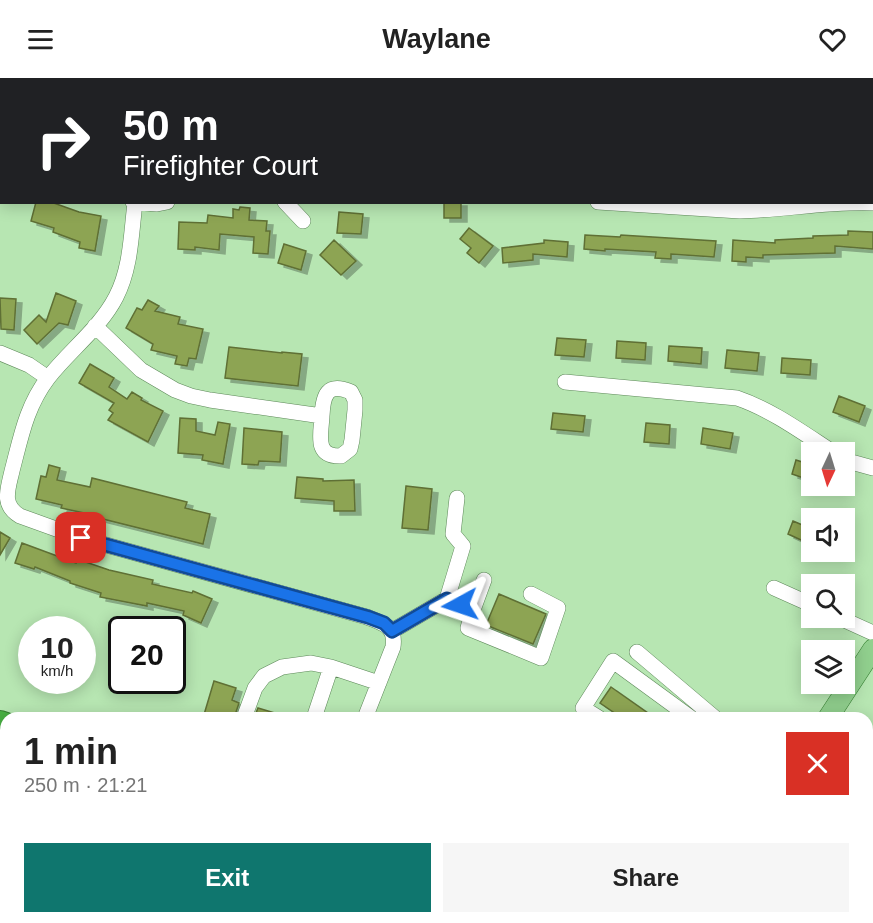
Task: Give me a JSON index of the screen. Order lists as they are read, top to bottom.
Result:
{
  "north": "bottom",
  "page": {
    "header": "Waylane",
    "turn": ["50 m", "Firefighter Court"],
    "speed": "10 km/h",
    "limit": "20",
    "heading": ["1 min", "250 m · 21:21"],
    "buttons": ["Exit", "Share"]
  }
}
